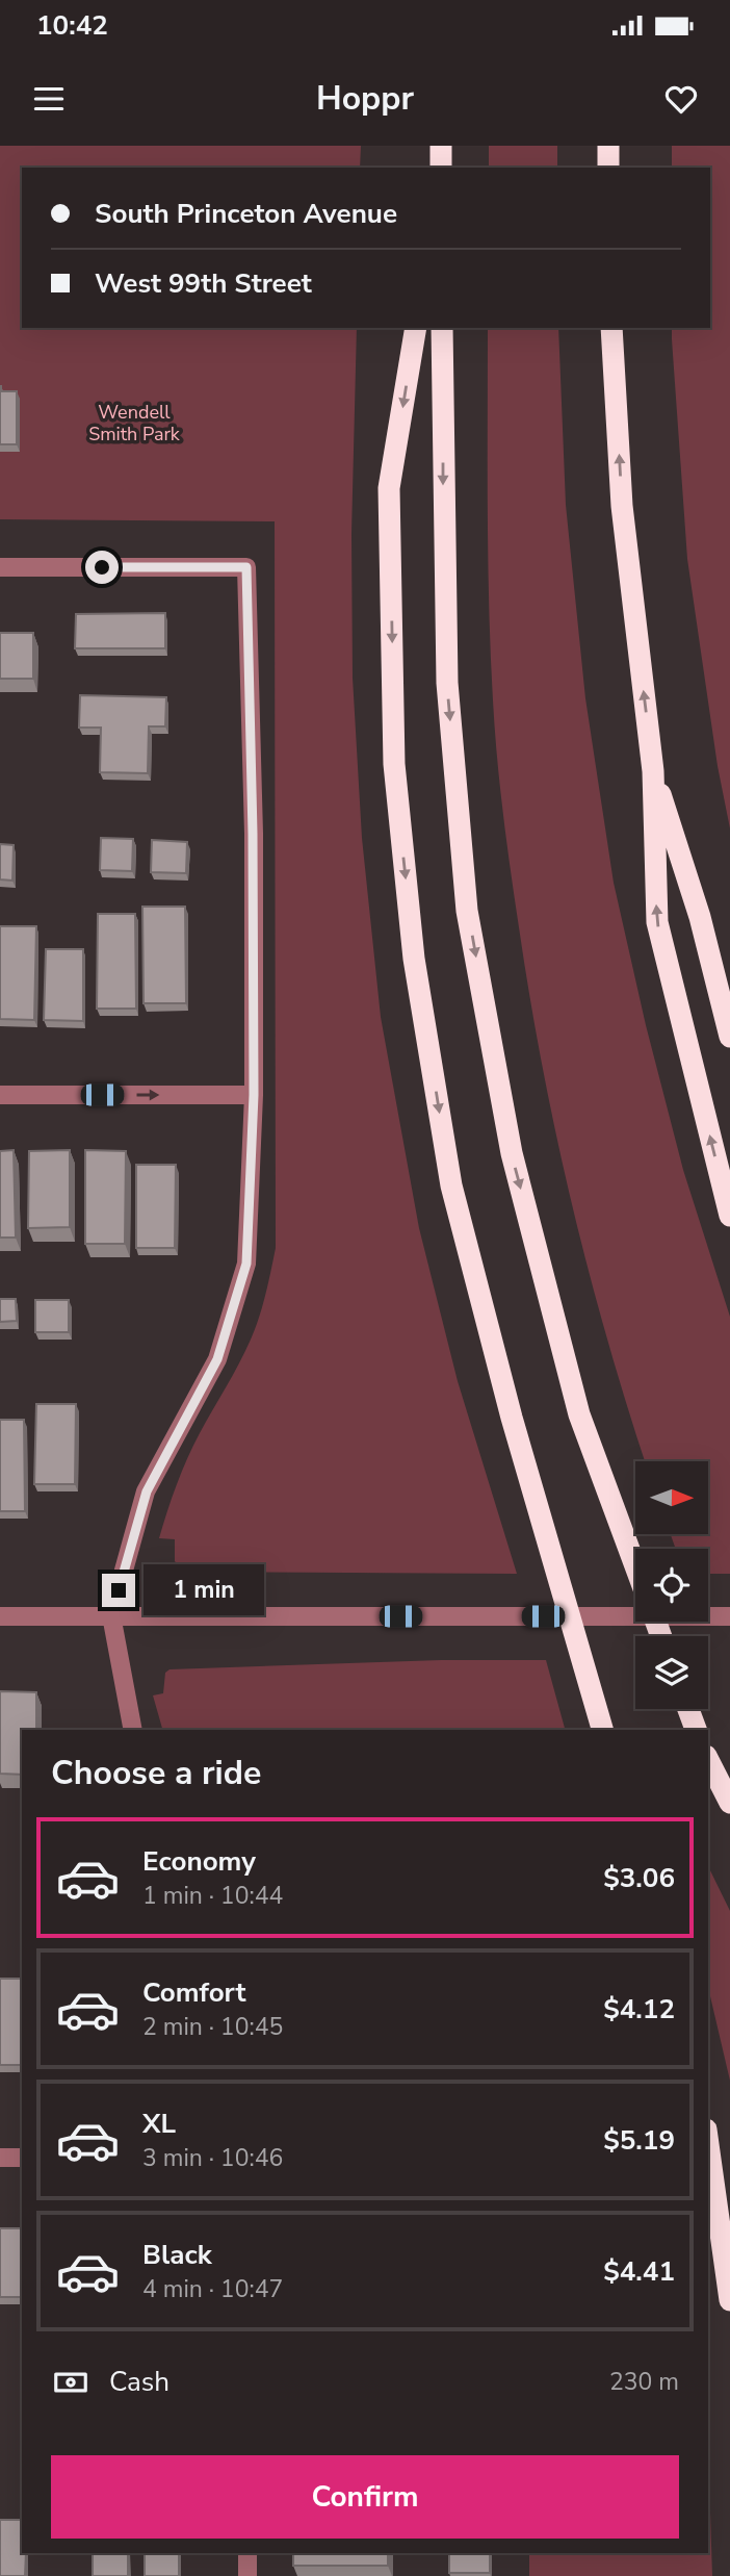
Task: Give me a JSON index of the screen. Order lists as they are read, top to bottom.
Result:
{
  "parks": ["Wendell Smith Park"],
  "north": "right",
  "page": {
    "status": "10:42",
    "header": "Hoppr",
    "banner": ["South Princeton Avenue", "West 99th Street"],
    "bubble": "1 min",
    "heading": "Choose a ride",
    "list": [
      {
        "name": "Economy",
        "note": "1 min · 10:44",
        "value": "$3.06"
      },
      {
        "name": "Comfort",
        "note": "2 min · 10:45",
        "value": "$4.12"
      },
      {
        "name": "XL",
        "note": "3 min · 10:46",
        "value": "$5.19"
      },
      {
        "name": "Black",
        "note": "4 min · 10:47",
        "value": "$4.41"
      }
    ],
    "pay": ["Cash", "230 m"],
    "buttons": "Confirm"
  }
}
